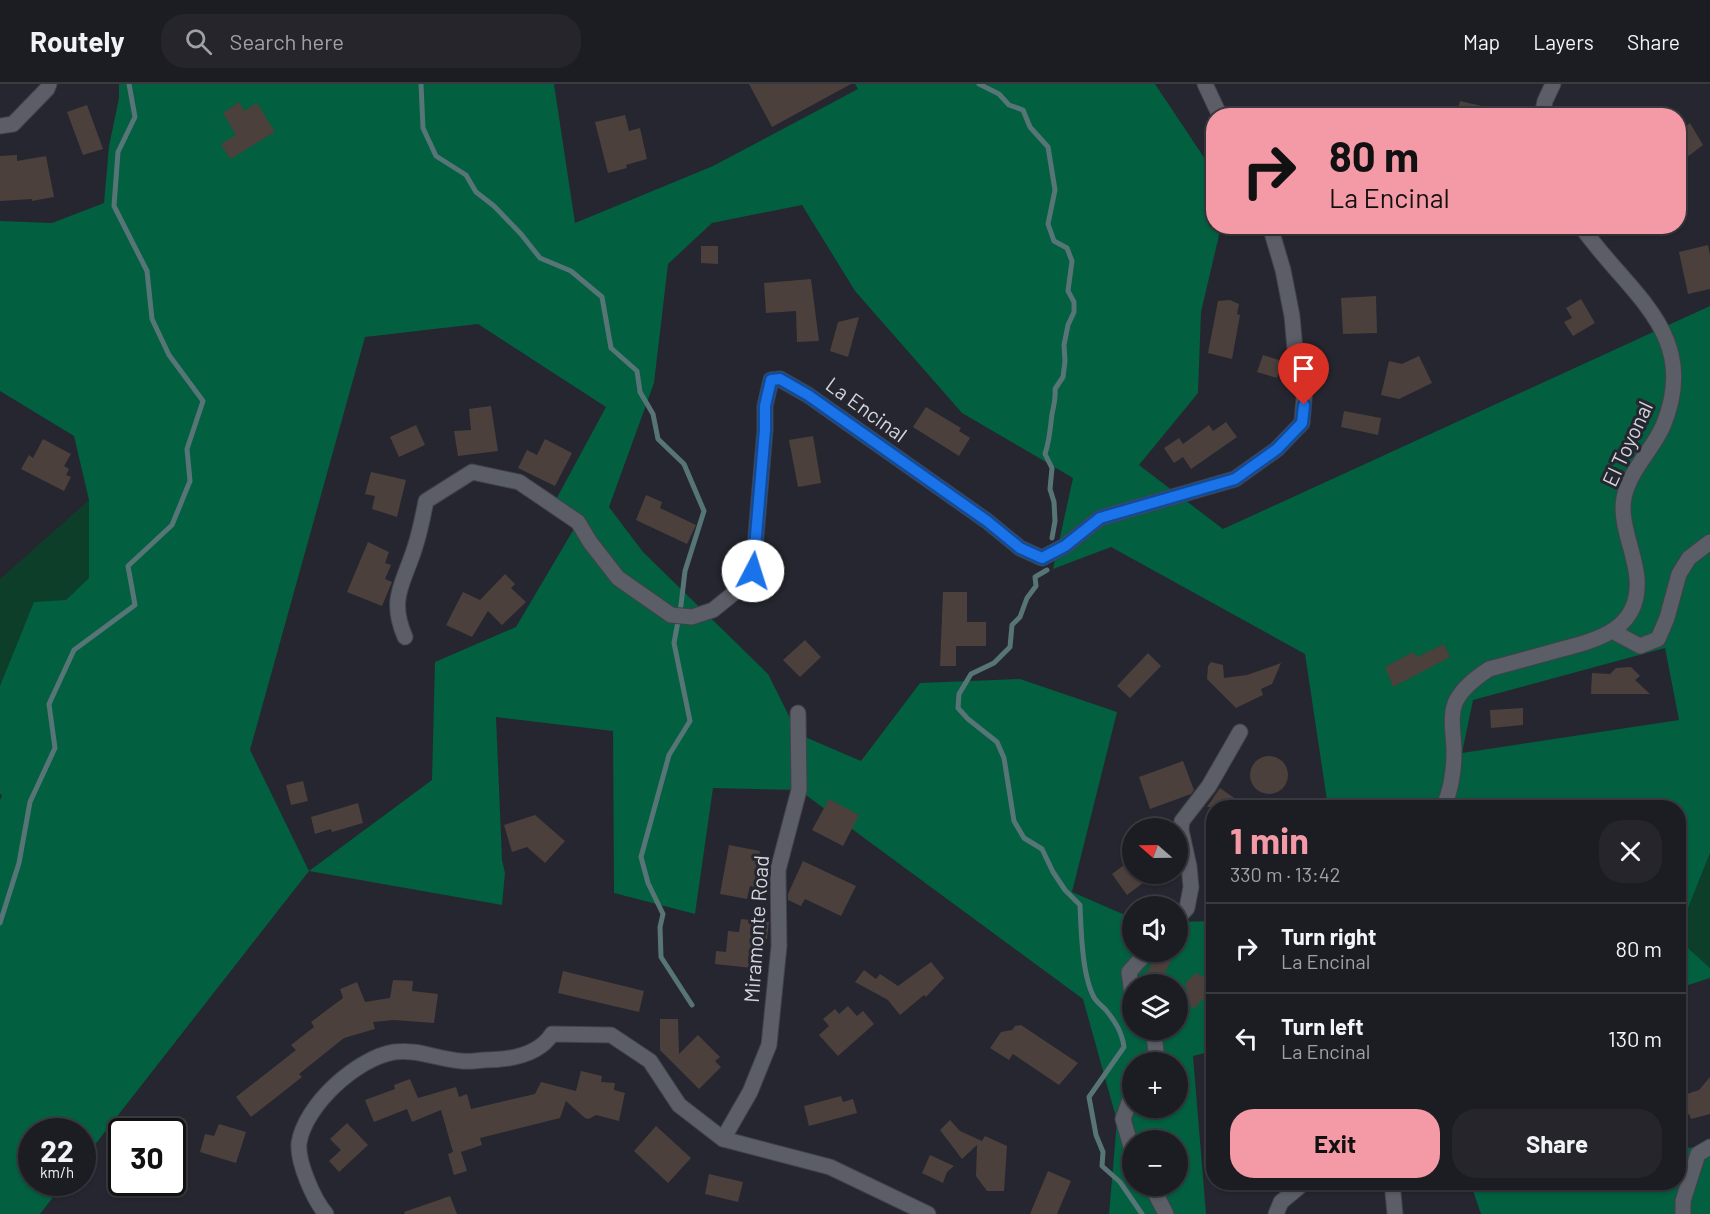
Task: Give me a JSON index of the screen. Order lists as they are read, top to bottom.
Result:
{
  "streets": {
    "street": ["La Encinal", "El Toyonal", "Miramonte Road"]
  },
  "north": "left",
  "page": {
    "header": "Routely",
    "search": "Search here",
    "nav": ["Map", "Layers", "Share"],
    "turn": ["80 m", "La Encinal"],
    "heading": ["1 min", "330 m · 13:42"],
    "map_buttons": ["+", "−"],
    "list": [
      {
        "name": "Turn right",
        "note": "La Encinal",
        "value": "80 m"
      },
      {
        "name": "Turn left",
        "note": "La Encinal",
        "value": "130 m"
      }
    ],
    "buttons": ["Exit", "Share"],
    "speed": "22 km/h",
    "limit": "30"
  }
}
